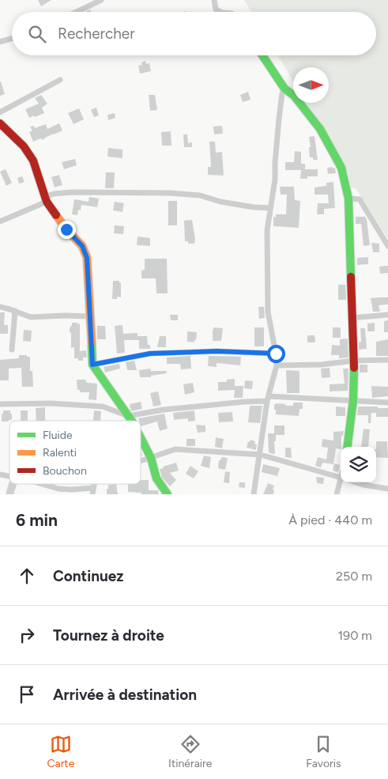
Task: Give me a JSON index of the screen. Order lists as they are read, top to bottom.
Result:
{
  "legend": ["Fluide", "Ralenti", "Bouchon"],
  "north": "right",
  "page": {
    "search": "Rechercher",
    "heading": ["6 min", "À pied · 440 m"],
    "list": [
      ["Continuez", "250 m"],
      ["Tournez à droite", "190 m"],
      "Arrivée à destination"
    ],
    "nav": ["Carte", "Itinéraire", "Favoris"]
  }
}
